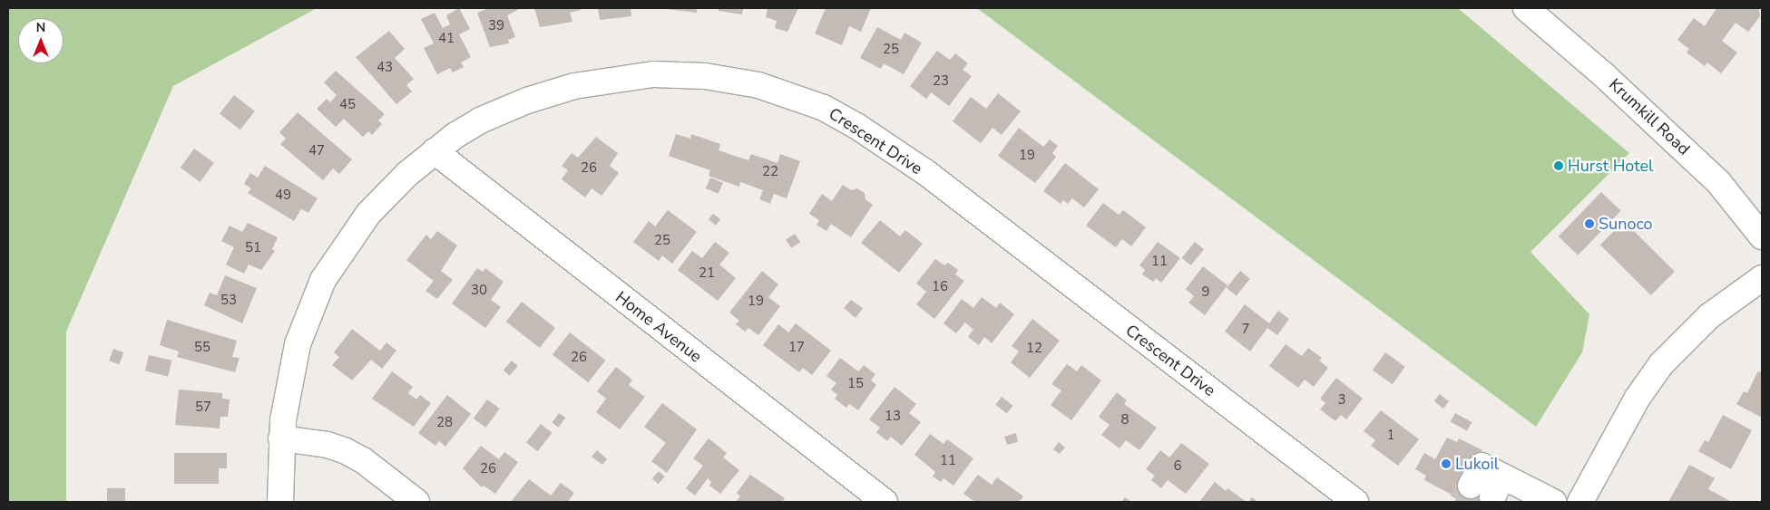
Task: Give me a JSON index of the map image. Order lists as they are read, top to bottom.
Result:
{
  "streets": {
    "street": ["Krumkill Road", "Crescent Drive", "Home Avenue"]
  },
  "crossings": [
    ["Crescent Drive", "Home Avenue"]
  ],
  "places": ["Hurst Hotel", "Sunoco", "Lukoil"],
  "house_numbers": [
    "39",
    "41",
    "25",
    "43",
    "23",
    "45",
    "47",
    "19",
    "26",
    "22",
    "49",
    "25",
    "51",
    "11",
    "21",
    "16",
    "30",
    "9",
    "53",
    "19",
    "7",
    "55",
    "17",
    "12",
    "26",
    "15",
    "3",
    "57",
    "13",
    "8",
    "28",
    "1",
    "11",
    "6",
    "26"
  ],
  "north": "top"
}
